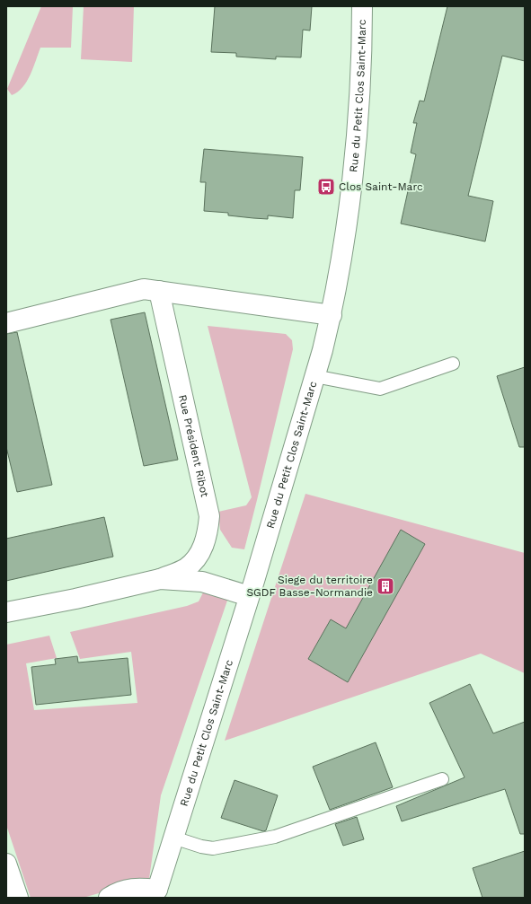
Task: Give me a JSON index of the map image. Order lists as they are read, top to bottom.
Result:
{
  "streets": {
    "street": ["Rue du Petit Clos Saint-Marc", "Rue Président Ribot"]
  },
  "crossings": [
    ["Rue du Petit Clos Saint-Marc", "Rue Président Ribot"]
  ],
  "places": {
    "bus stop": ["Clos Saint-Marc"],
    "building": ["Siege du territoire SGDF Basse-Normandie"]
  }
}
